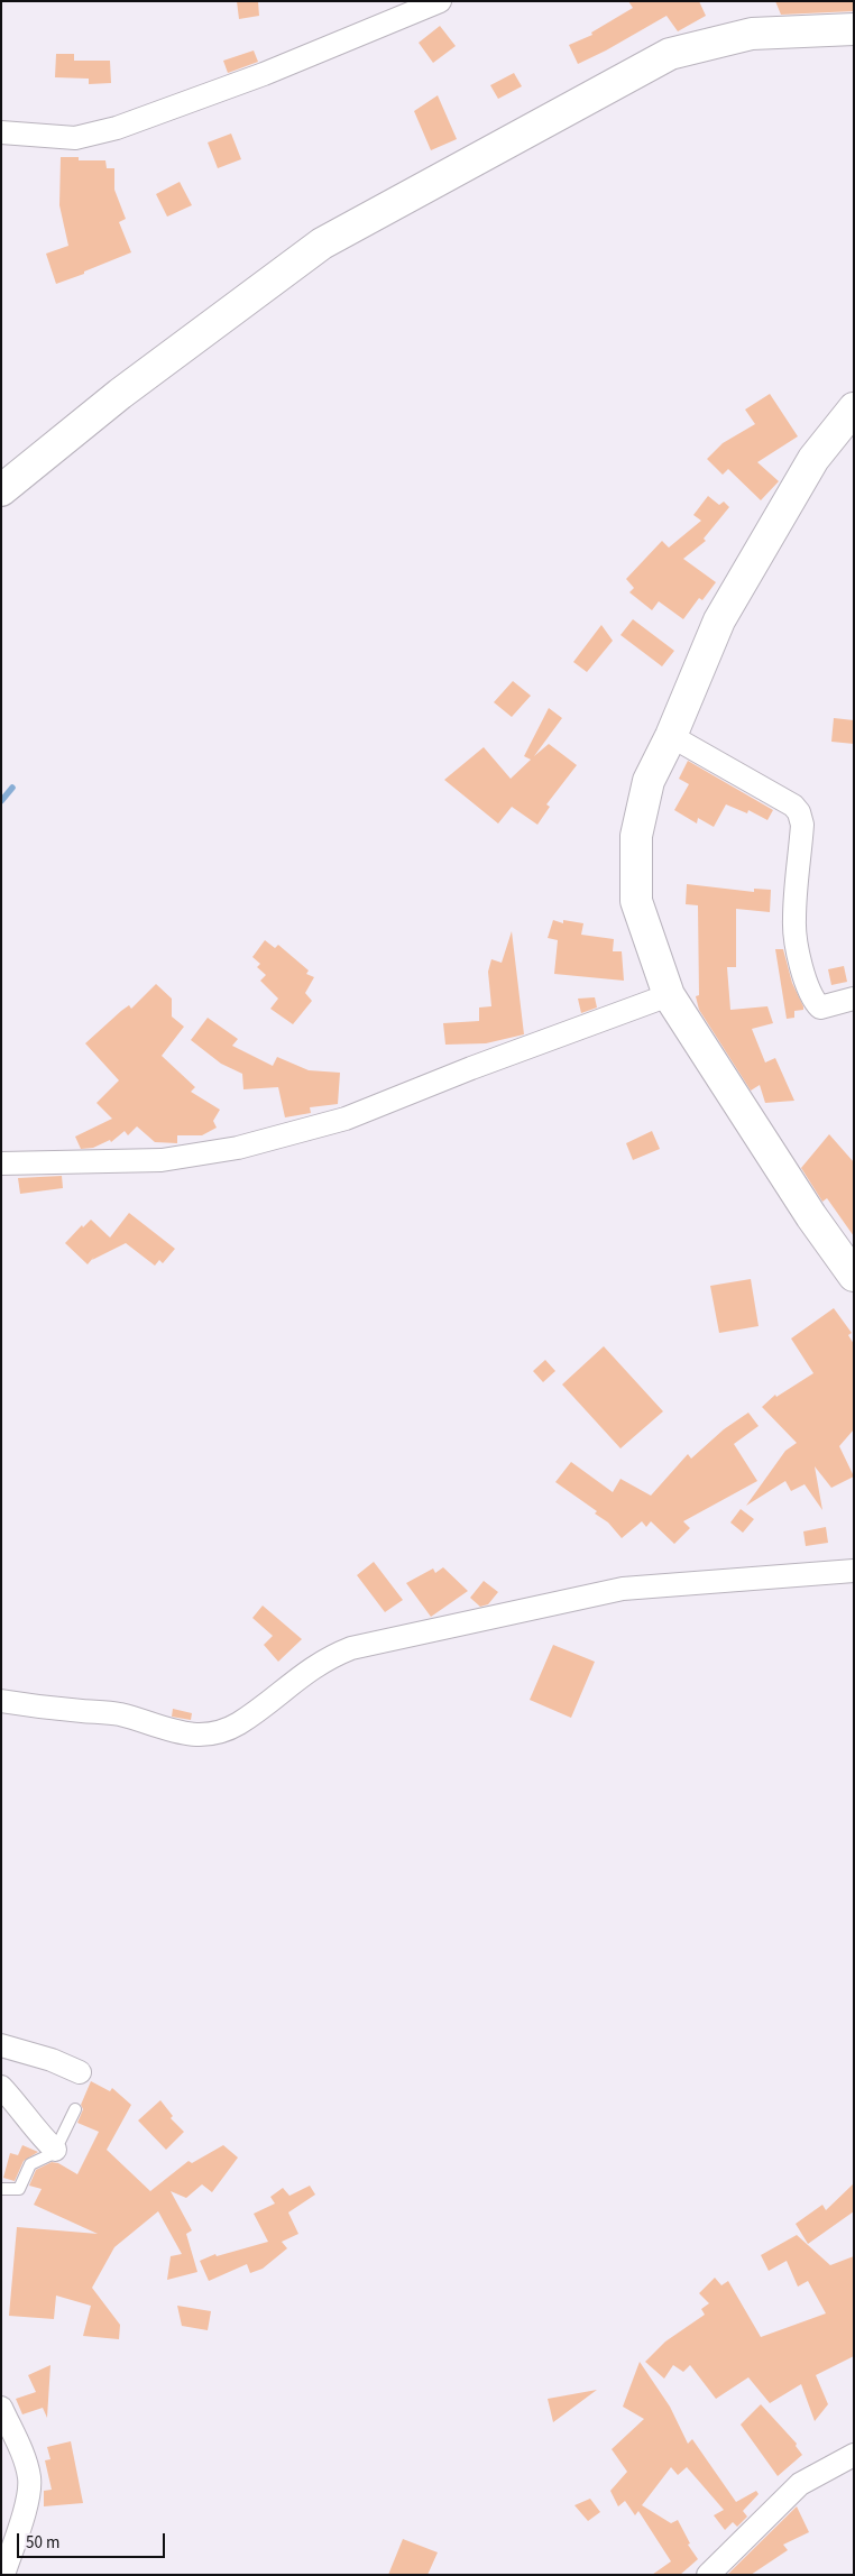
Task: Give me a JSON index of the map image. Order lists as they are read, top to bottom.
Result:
{
  "scale_bar": "50 m"
}
